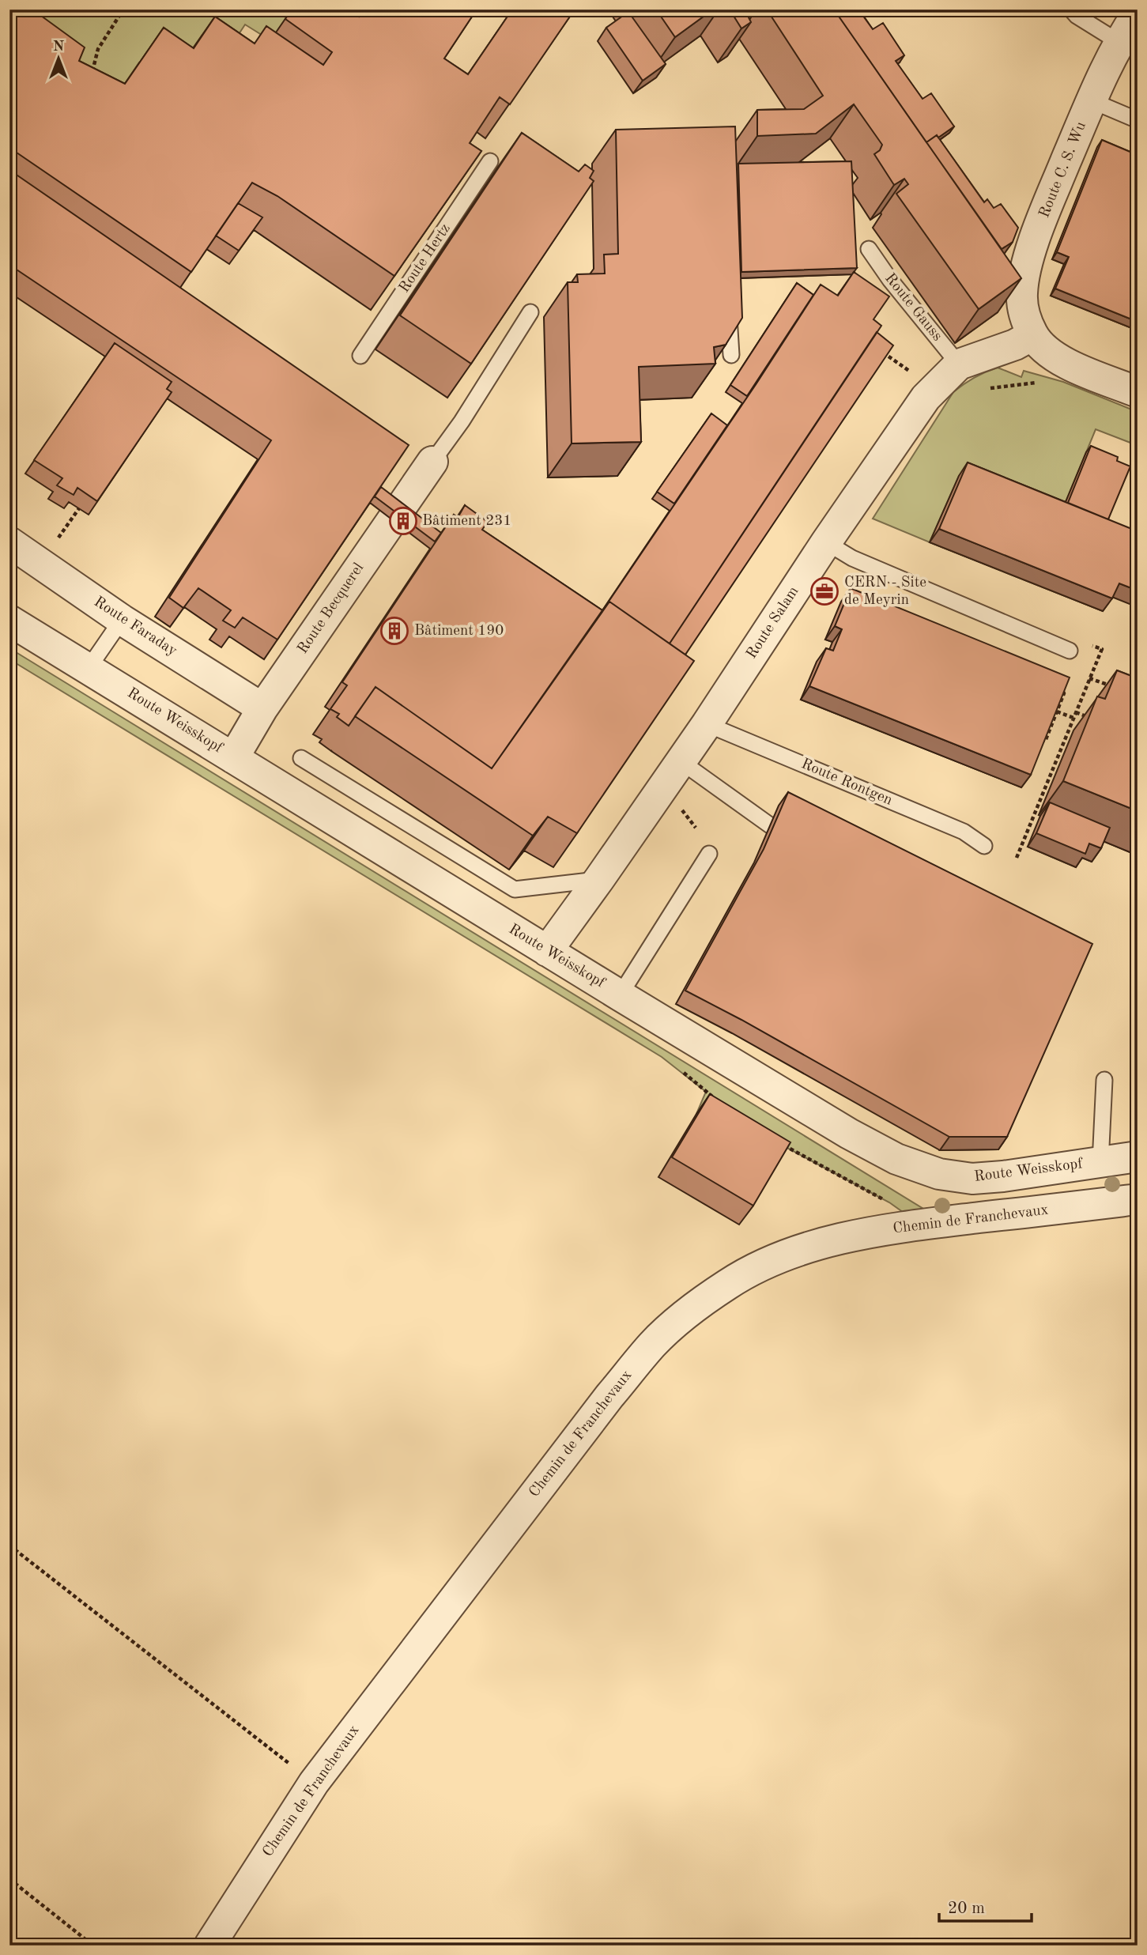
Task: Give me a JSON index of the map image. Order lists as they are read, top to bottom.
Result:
{
  "streets": {
    "street": [
      "Route C. S. Wu",
      "Route Becquerel",
      "Route Salam",
      "Route Faraday",
      "Route Weisskopf",
      "Chemin de Franchevaux"
    ],
    "lane": ["Route Hertz", "Route Gauss", "Route Rontgen"]
  },
  "crossings": [
    ["Route C. S. Wu", "Route Salam"],
    ["Route Gauss", "Route Salam"],
    ["Route Becquerel", "Route Faraday"],
    ["Route Becquerel", "Route Weisskopf"],
    ["Route Salam", "Route Weisskopf"],
    ["Route Salam", "Route Rontgen"]
  ],
  "places": {
    "building": ["Bâtiment 231", "Bâtiment 190"],
    "office": ["CERN - Site de Meyrin"]
  },
  "scale_bar": "20 m",
  "north": "top"
}
